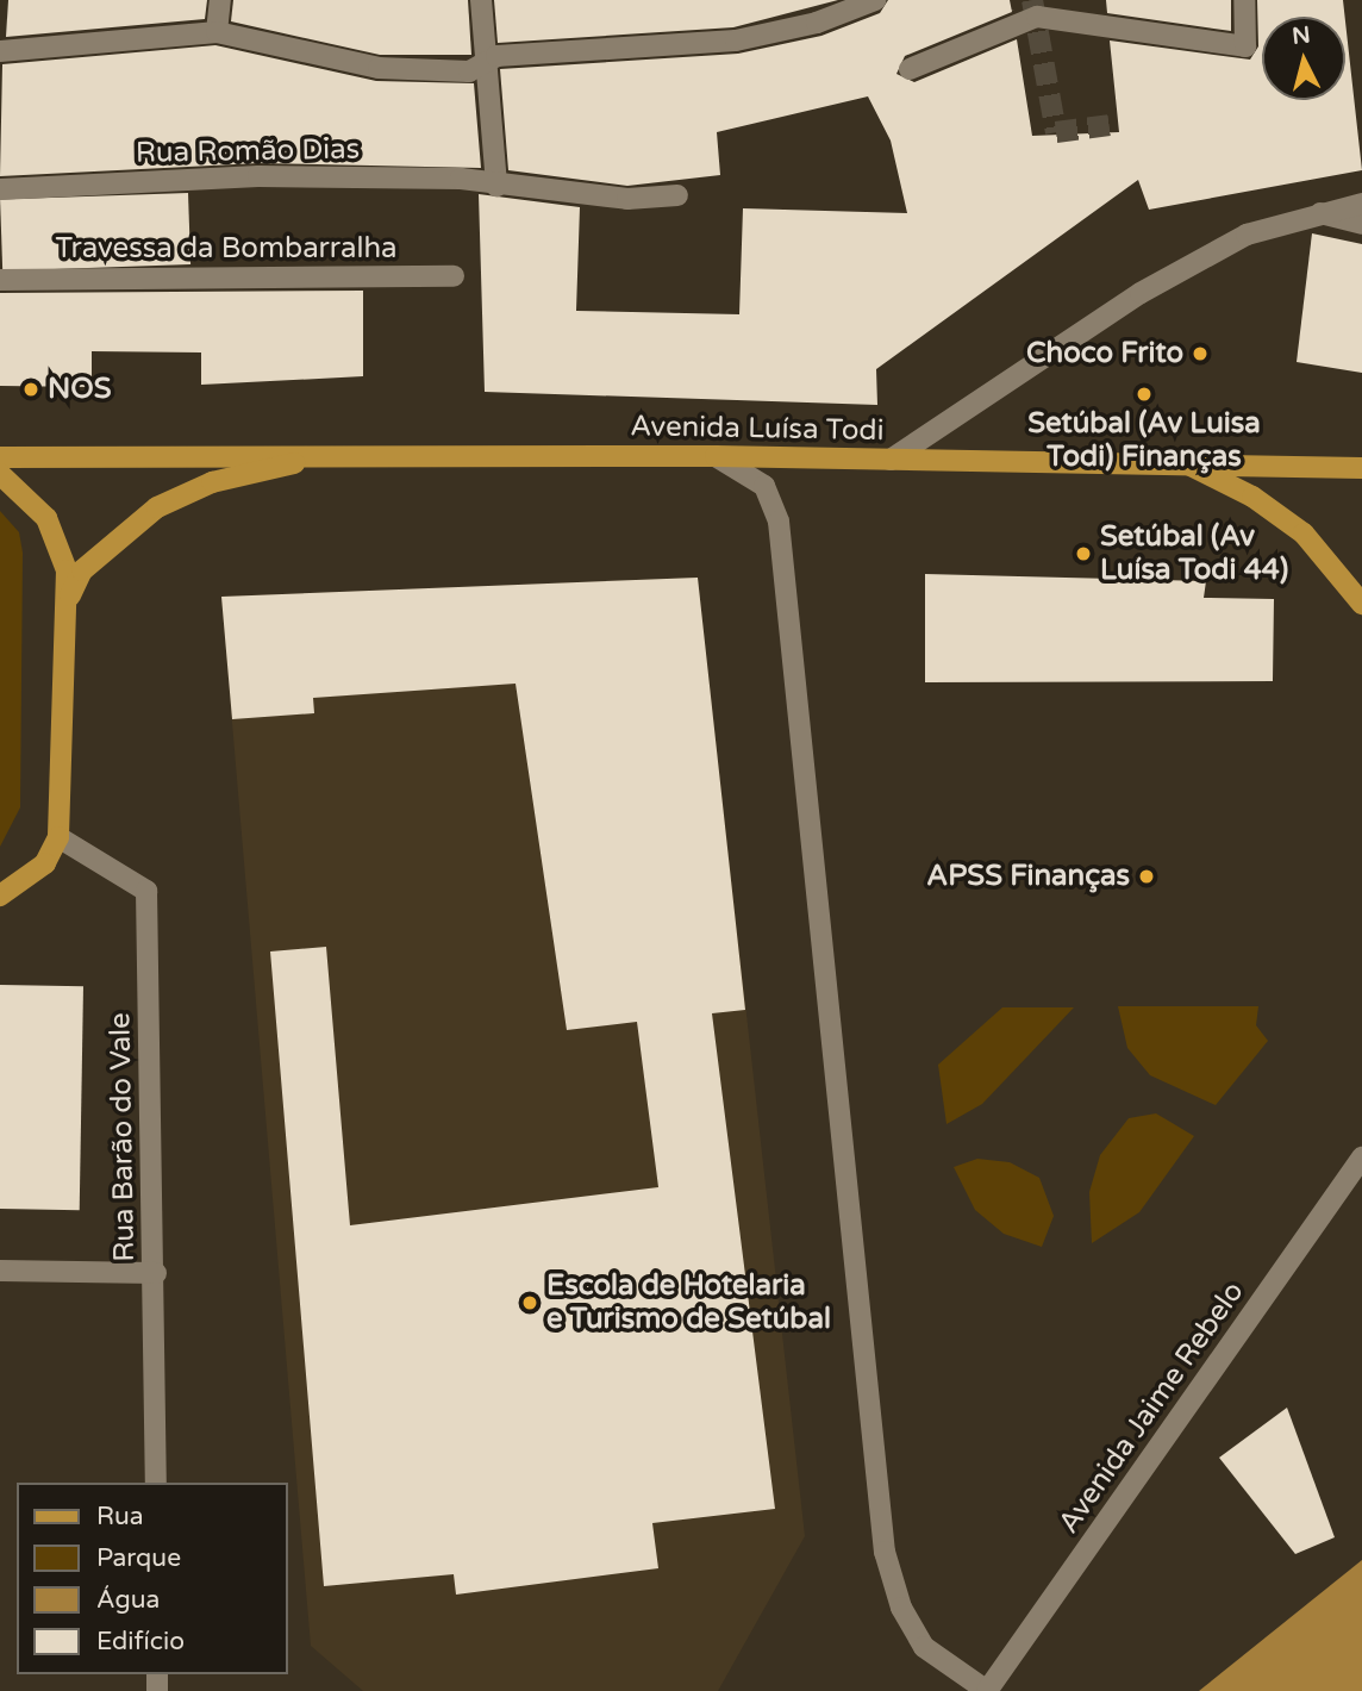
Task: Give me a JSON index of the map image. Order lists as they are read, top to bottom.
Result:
{
  "streets": {
    "main road": ["Avenida Luísa Todi"],
    "street": [
      "Rua Romão Dias",
      "Travessa da Bombarralha",
      "Rua Barão do Vale",
      "Avenida Jaime Rebelo"
    ]
  },
  "crossings": [
    ["Avenida Luísa Todi", "Rua Barão do Vale"]
  ],
  "places": [
    "Choco Frito",
    "NOS",
    "Setúbal (Av Luisa Todi) Finanças",
    "Setúbal (Av Luísa Todi 44)",
    "APSS Finanças",
    "Escola de Hotelaria e Turismo de Setúbal"
  ],
  "legend": [
    "Rua",
    "Parque",
    "Água",
    "Edifício"
  ],
  "north": "top"
}
